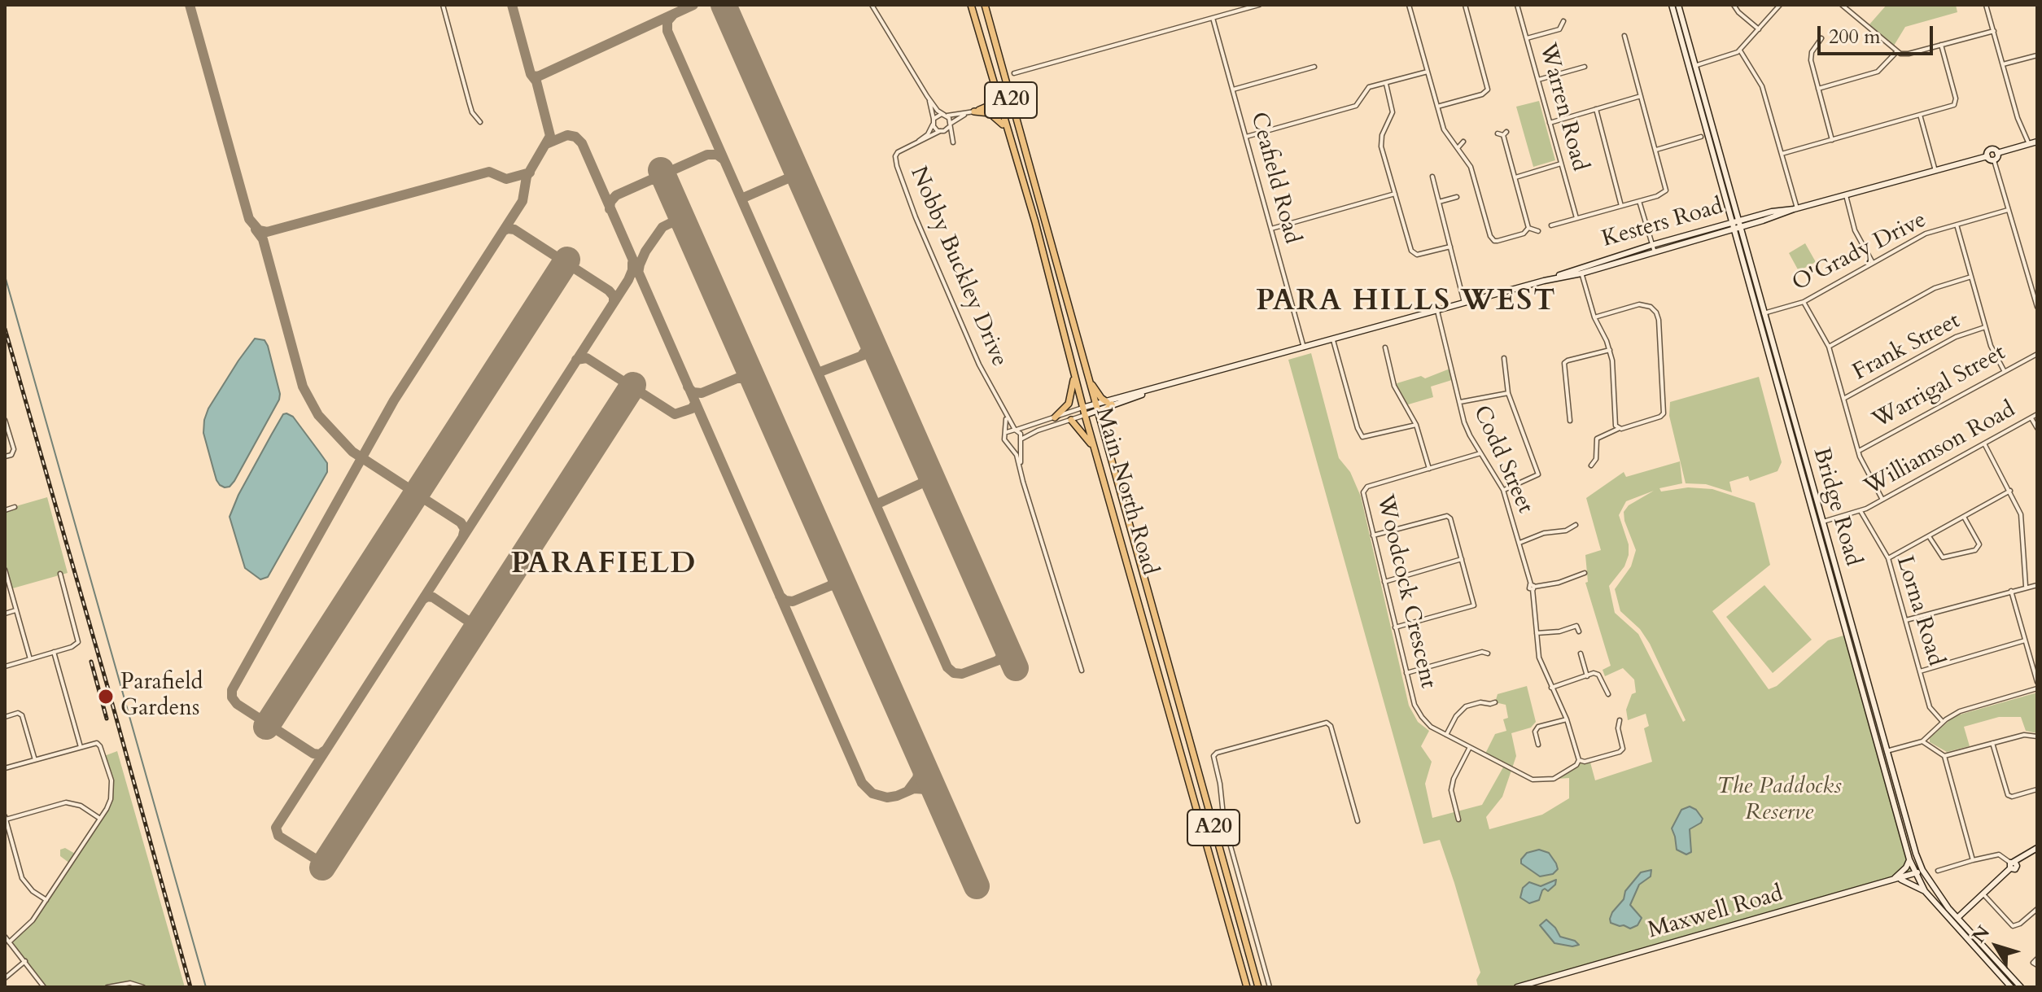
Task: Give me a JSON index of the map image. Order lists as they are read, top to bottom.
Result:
{
  "streets": {
    "highway": ["A20", "Main North Road"],
    "main road": ["Kesters Road", "Bridge Road", "Maxwell Road"],
    "street": [
      "Warren Road",
      "Ceafield Road",
      "O'Grady Drive",
      "Nobby Buckley Drive",
      "Frank Street",
      "Warrigal Street",
      "Williamson Road",
      "Codd Street",
      "Woodcock Crescent",
      "Lorna Road"
    ]
  },
  "crossings": [
    ["Ceafield Road", "Kesters Road"],
    ["Kesters Road", "Nobby Buckley Drive"],
    ["Kesters Road", "Codd Street"],
    ["Kesters Road", "Main North Road"],
    ["Kesters Road", "Bridge Road"],
    ["O'Grady Drive", "Bridge Road"],
    ["Williamson Road", "Bridge Road"],
    ["Williamson Road", "Lorna Road"],
    ["Codd Street", "Woodcock Crescent"],
    ["Bridge Road", "Maxwell Road"]
  ],
  "districts": ["PARA HILLS WEST", "PARAFIELD"],
  "parks": ["The Paddocks Reserve"],
  "places": ["Parafield Gardens"],
  "scale_bar": "200 m",
  "north": "top left"
}
